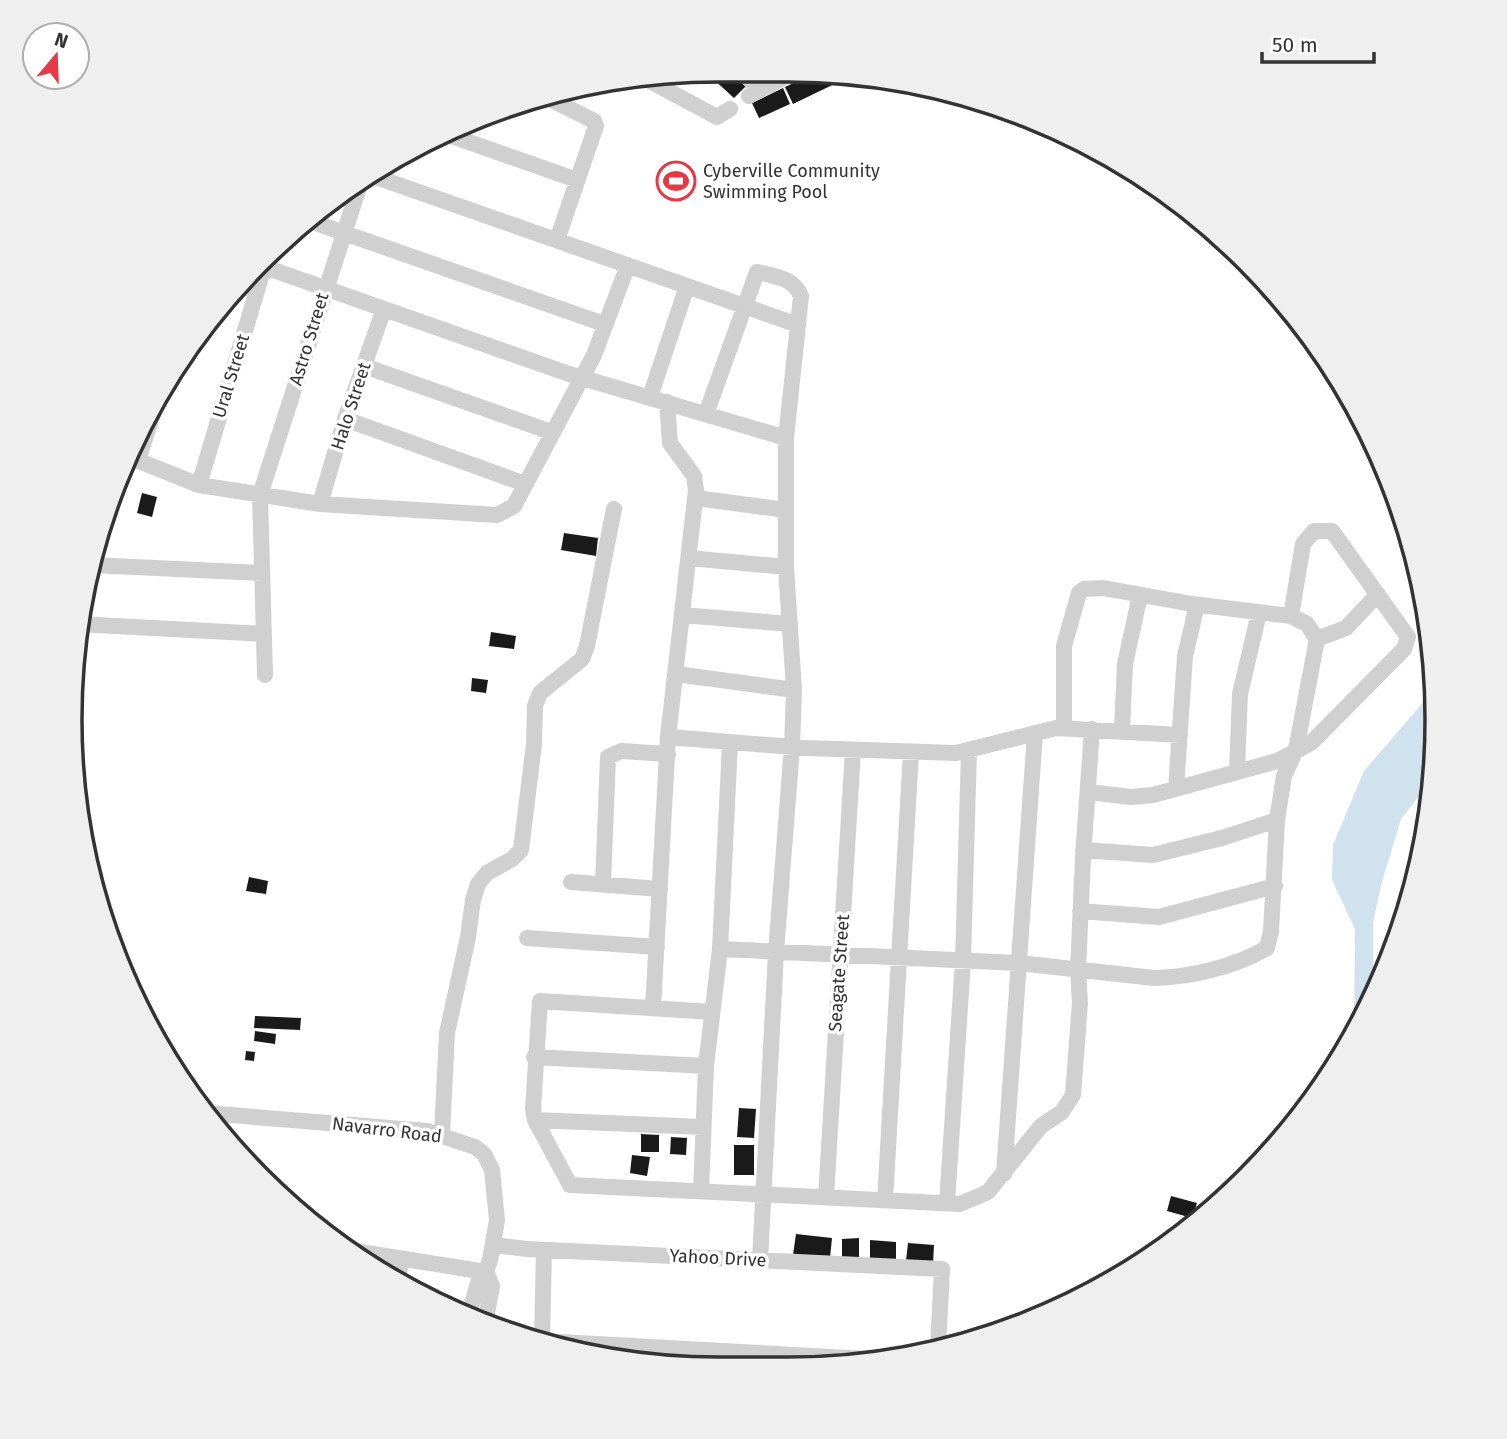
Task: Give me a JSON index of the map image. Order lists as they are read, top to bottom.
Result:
{
  "streets": {
    "street": [
      "Astro Street",
      "Ural Street",
      "Halo Street",
      "Seagate Street",
      "Navarro Road",
      "Yahoo Drive"
    ]
  },
  "crossings": [
    ["Navarro Road", "Yahoo Drive"]
  ],
  "places": {
    "sports": ["Cyberville Community Swimming Pool"]
  },
  "scale_bar": "50 m",
  "north": "top"
}
